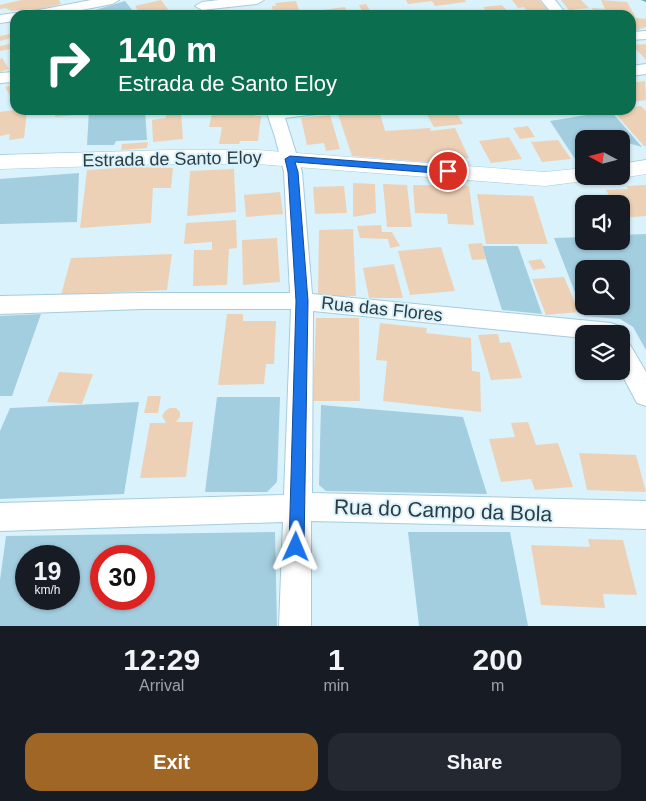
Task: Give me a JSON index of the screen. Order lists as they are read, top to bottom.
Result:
{
  "streets": {
    "main road": ["Estrada de Santo Eloy"],
    "street": ["Rua das Flores", "Rua do Campo da Bola"]
  },
  "north": "left",
  "page": {
    "turn": ["140 m", "Estrada de Santo Eloy"],
    "speed": "19 km/h",
    "limit": "30",
    "eta": [
      "12:29",
      "Arrival",
      "1",
      "min",
      "200",
      "m"
    ],
    "buttons": ["Exit", "Share"]
  }
}
